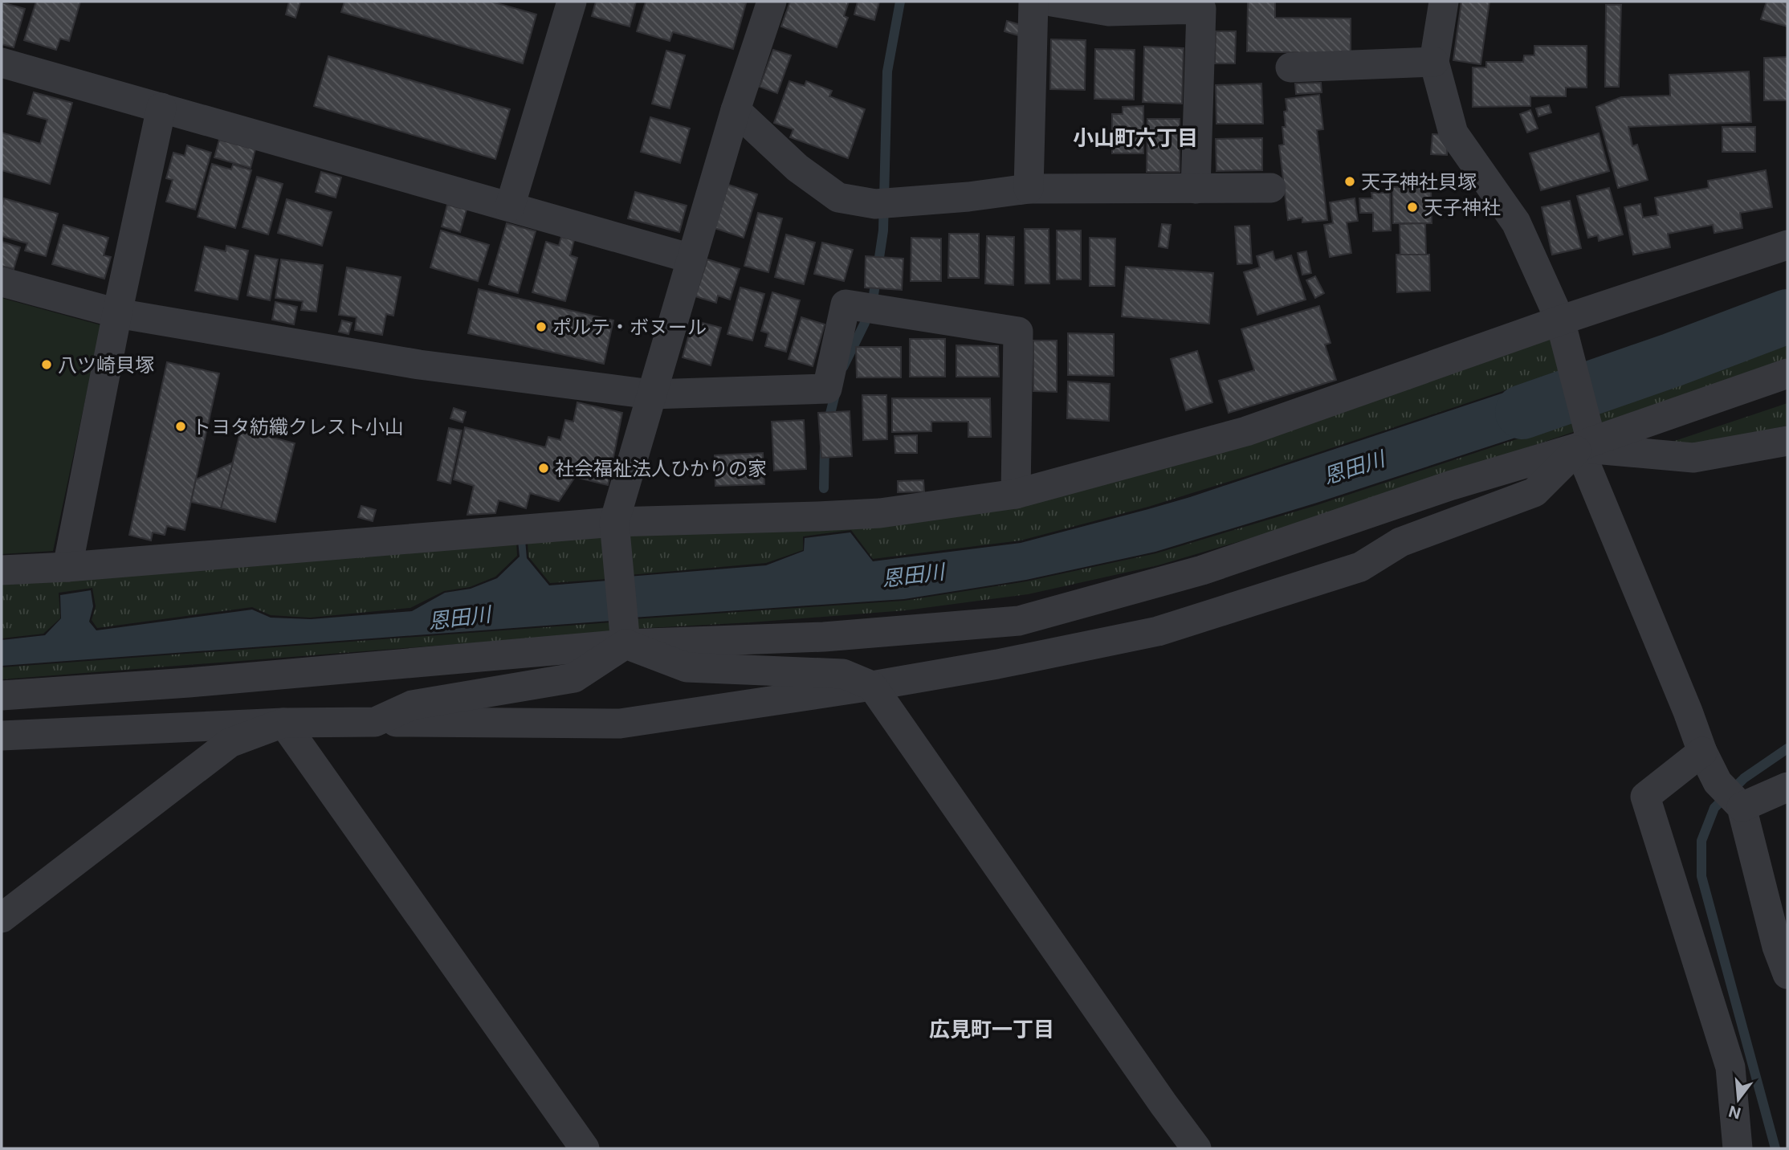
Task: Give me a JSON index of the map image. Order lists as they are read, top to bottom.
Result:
{
  "districts": ["小山町六丁目", "広見町一丁目"],
  "water": ["恩田川"],
  "places": [
    "天子神社貝塚",
    "天子神社",
    "ポルテ・ボヌール",
    "八ツ崎貝塚",
    "トヨタ紡織クレスト小山",
    "社会福祉法人ひかりの家"
  ],
  "north": "bottom"
}
